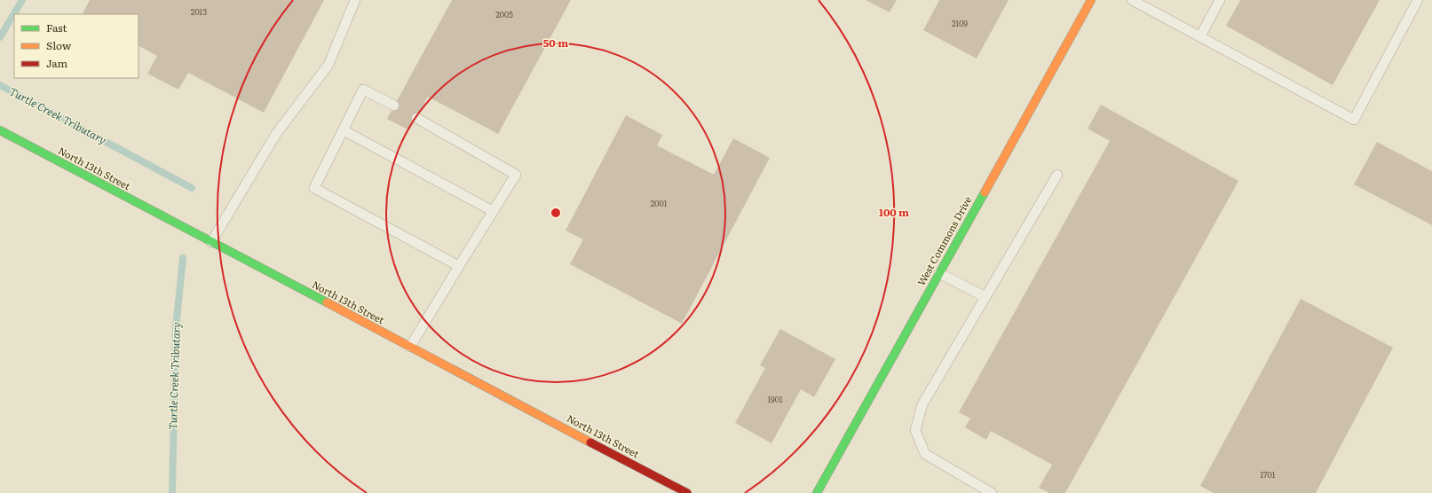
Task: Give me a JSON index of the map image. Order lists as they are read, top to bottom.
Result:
{
  "streets": {
    "main road": ["North 13th Street", "West Commons Drive"]
  },
  "water": ["Turtle Creek Tributary"],
  "house_numbers": [
    "2013",
    "2005",
    "2109",
    "2001",
    "1901",
    "1701"
  ],
  "legend": ["Fast", "Slow", "Jam"],
  "rings": ["50 m", "100 m"]
}
